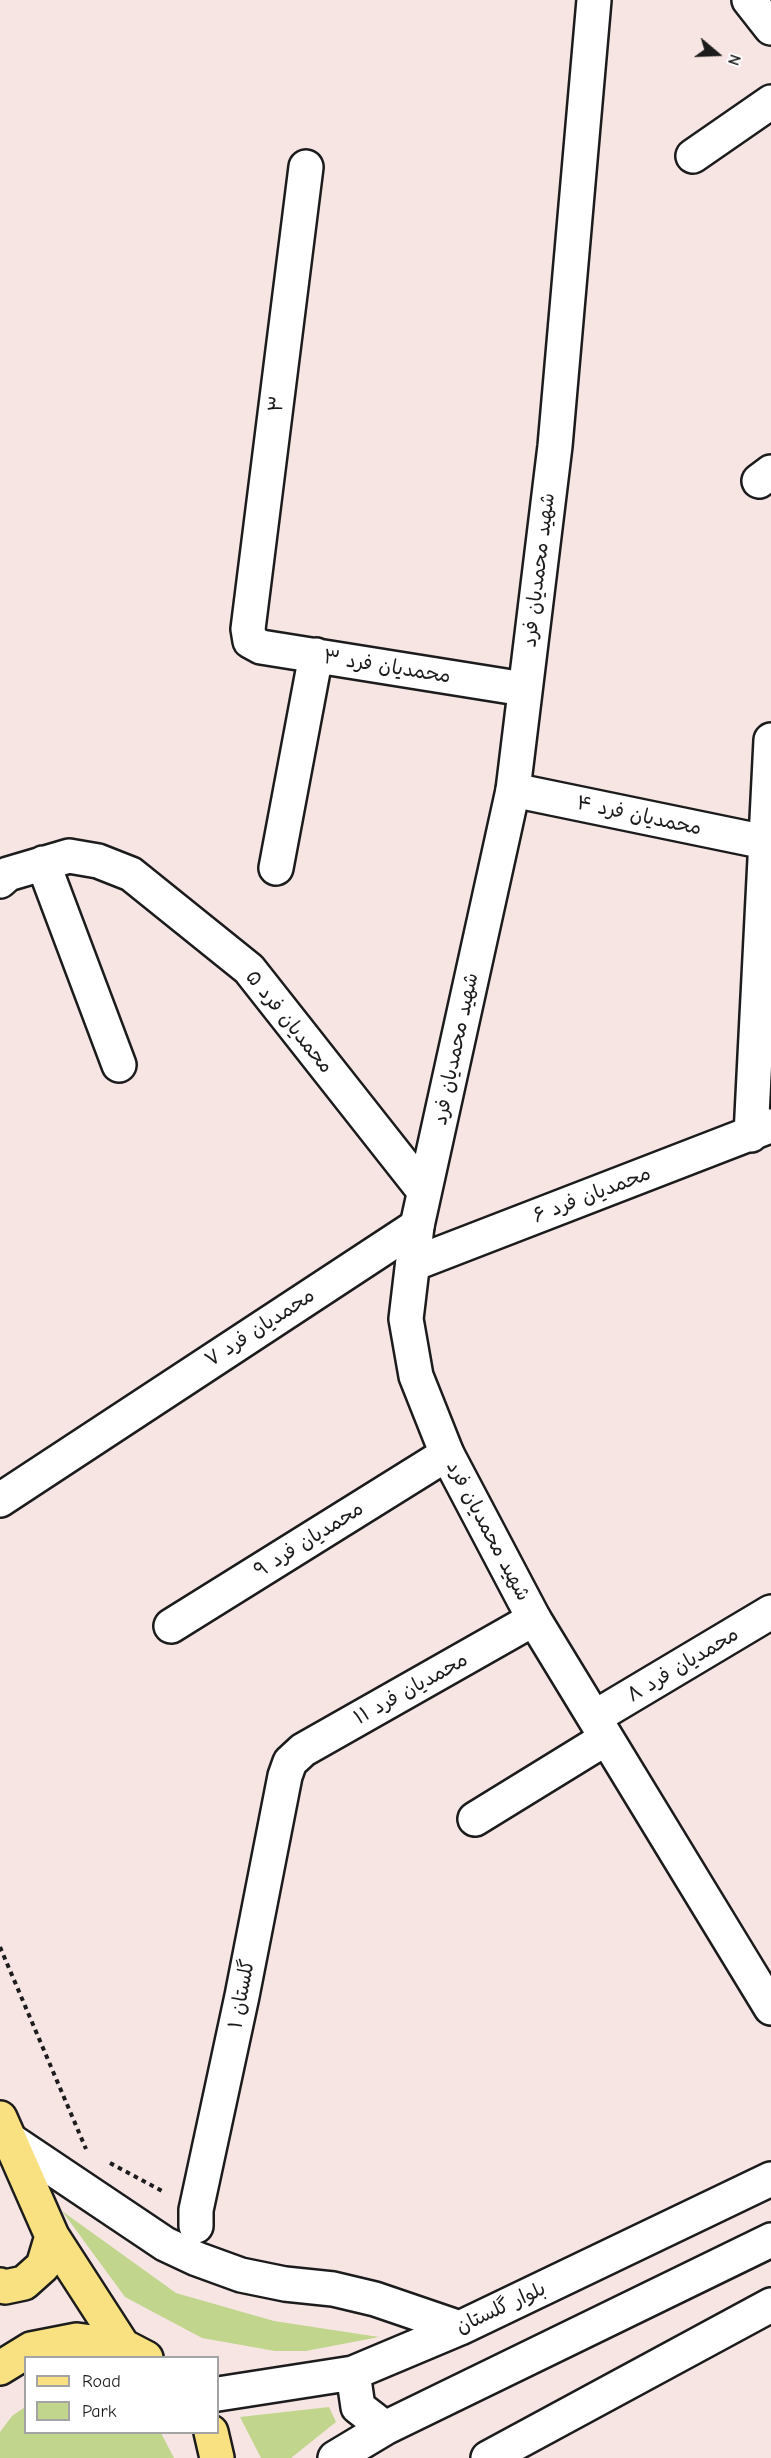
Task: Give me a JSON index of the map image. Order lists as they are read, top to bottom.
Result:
{
  "streets": {
    "street": [
      "۳",
      "شهید محمدیان فرد",
      "۳ محمدیان فرد",
      "۴ محمدیان فرد",
      "۵ محمدیان فرد",
      "۶ محمدیان فرد",
      "۷ محمدیان فرد",
      "۹ محمدیان فرد",
      "۸ محمدیان فرد",
      "۱۱ محمدیان فرد",
      "۱ گلستان",
      "بلوار گلستان"
    ]
  },
  "crossings": [
    ["۳", "۳ محمدیان فرد"],
    ["شهید محمدیان فرد", "۳ محمدیان فرد"],
    ["شهید محمدیان فرد", "۴ محمدیان فرد"],
    ["شهید محمدیان فرد", "۵ محمدیان فرد"],
    ["شهید محمدیان فرد", "۶ محمدیان فرد"],
    ["شهید محمدیان فرد", "۷ محمدیان فرد"],
    ["شهید محمدیان فرد", "۹ محمدیان فرد"],
    ["شهید محمدیان فرد", "۸ محمدیان فرد"],
    ["شهید محمدیان فرد", "۱۱ محمدیان فرد"],
    ["۱۱ محمدیان فرد", "۱ گلستان"]
  ],
  "legend": ["Road", "Park"],
  "north": "right"
}
